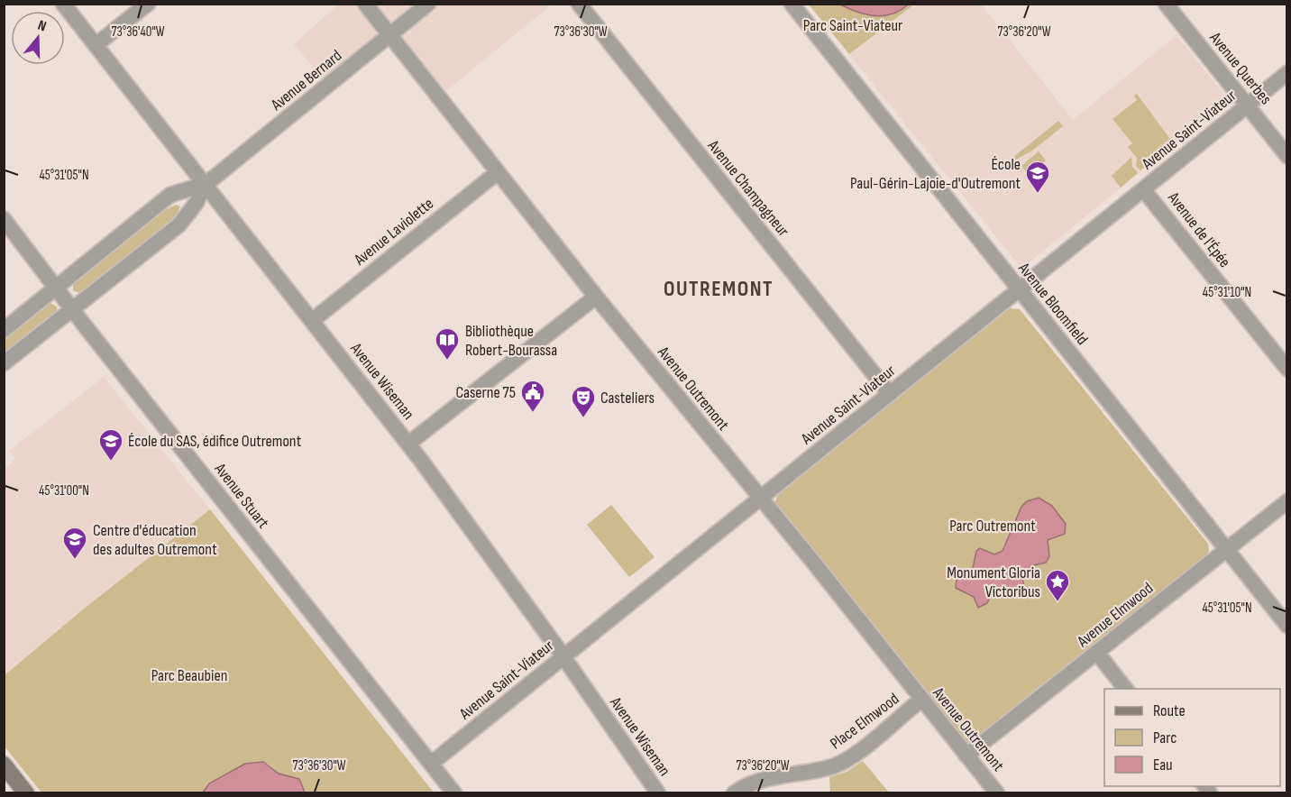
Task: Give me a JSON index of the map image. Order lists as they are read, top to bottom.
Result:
{
  "streets": {
    "street": [
      "Avenue Querbes",
      "Avenue Bernard",
      "Avenue Saint-Viateur",
      "Avenue Champagneur",
      "Avenue de l'Épée",
      "Avenue Laviolette",
      "Avenue Bloomfield",
      "Avenue Wiseman",
      "Avenue Outremont",
      "Avenue Stuart",
      "Avenue Elmwood",
      "Place Elmwood"
    ]
  },
  "crossings": [
    ["Avenue Querbes", "Avenue Saint-Viateur"],
    ["Avenue Bernard", "Avenue Wiseman"],
    ["Avenue Bernard", "Avenue Outremont"],
    ["Avenue Bernard", "Avenue Stuart"],
    ["Avenue Saint-Viateur", "Avenue Champagneur"],
    ["Avenue Saint-Viateur", "Avenue de l'Épée"],
    ["Avenue Saint-Viateur", "Avenue Bloomfield"],
    ["Avenue Saint-Viateur", "Avenue Wiseman"],
    ["Avenue Saint-Viateur", "Avenue Outremont"],
    ["Avenue Saint-Viateur", "Avenue Stuart"],
    ["Avenue Laviolette", "Avenue Wiseman"],
    ["Avenue Laviolette", "Avenue Outremont"],
    ["Avenue Bloomfield", "Avenue Elmwood"],
    ["Avenue Outremont", "Avenue Elmwood"],
    ["Avenue Outremont", "Place Elmwood"]
  ],
  "districts": ["OUTREMONT"],
  "parks": ["Parc Saint-Viateur", "Parc Outremont", "Parc Beaubien"],
  "places": {
    "school or university": ["École Paul-Gérin-Lajoie-d'Outremont", "École du SAS, édifice Outremont", "Centre d'éducation des adultes Outremont"],
    "library": ["Bibliothèque Robert-Bourassa"],
    "public building": ["Caserne 75"],
    "theatre": ["Casteliers"],
    "place": ["Monument Gloria Victoribus"]
  },
  "legend": ["Route", "Parc", "Eau"],
  "north": "top",
  "coordinates": [
    "73°36'30\"W",
    "73°36'20\"W",
    "73°36'40\"W",
    "45°31'05\"N",
    "45°31'10\"N",
    "45°31'00\"N"
  ]
}
